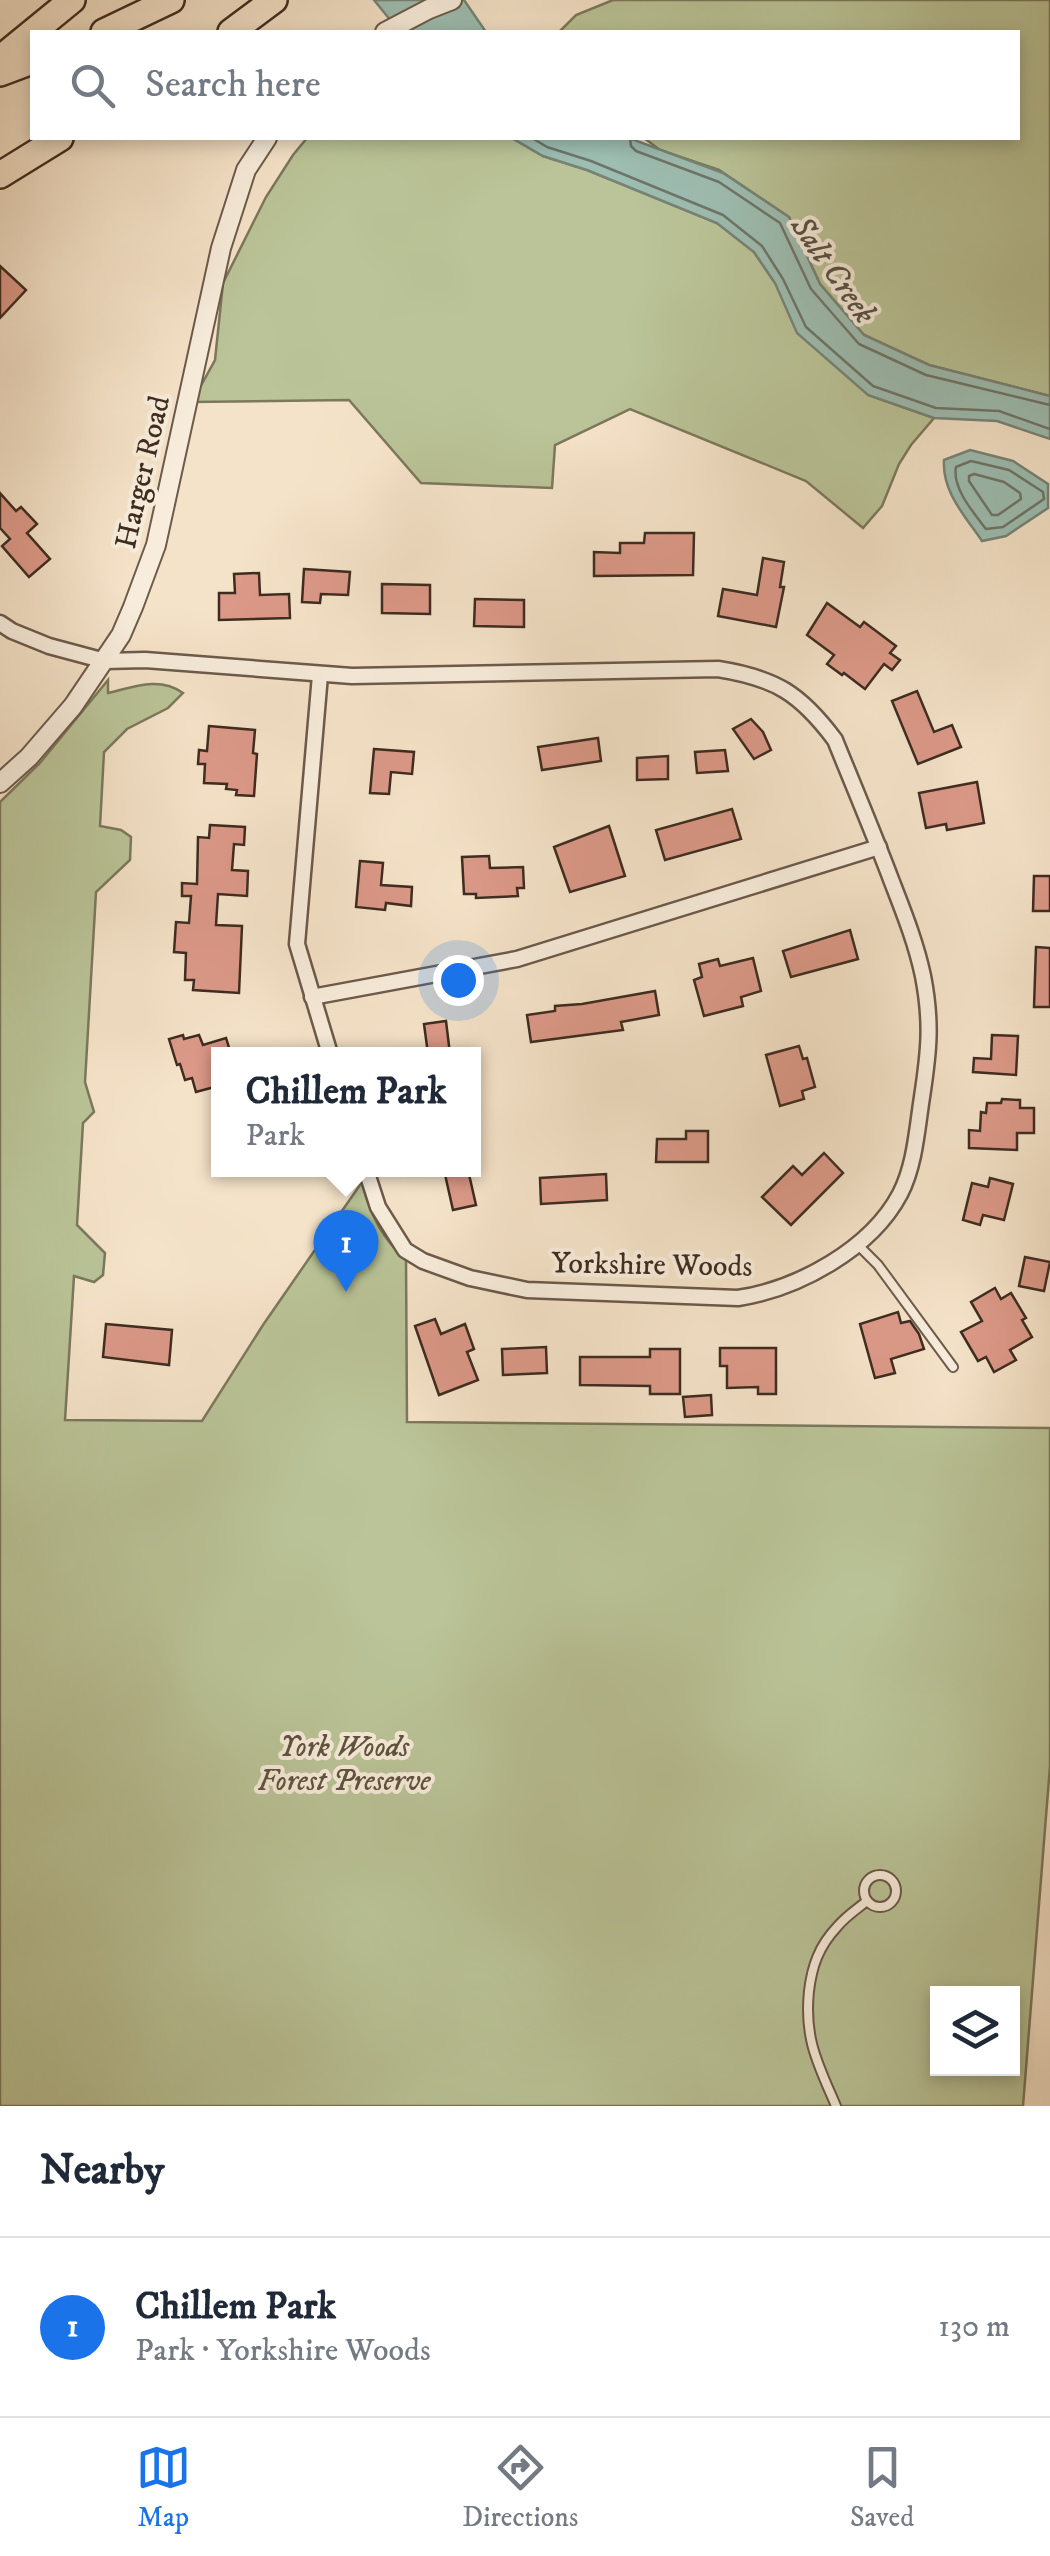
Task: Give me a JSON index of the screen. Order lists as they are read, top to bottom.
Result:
{
  "streets": {
    "street": ["Harger Road", "Yorkshire Woods"]
  },
  "crossings": [
    ["Harger Road", "Yorkshire Woods"]
  ],
  "water": ["Salt Creek"],
  "parks": ["York Woods Forest Preserve"],
  "page": {
    "search": "Search here",
    "popup": ["Chillem Park", "Park"],
    "pins": "1",
    "heading": "Nearby",
    "list": [
      {
        "mark": "1",
        "name": "Chillem Park",
        "note": "Park · Yorkshire Woods",
        "value": "130 m"
      }
    ],
    "nav": ["Map", "Directions", "Saved"]
  }
}
